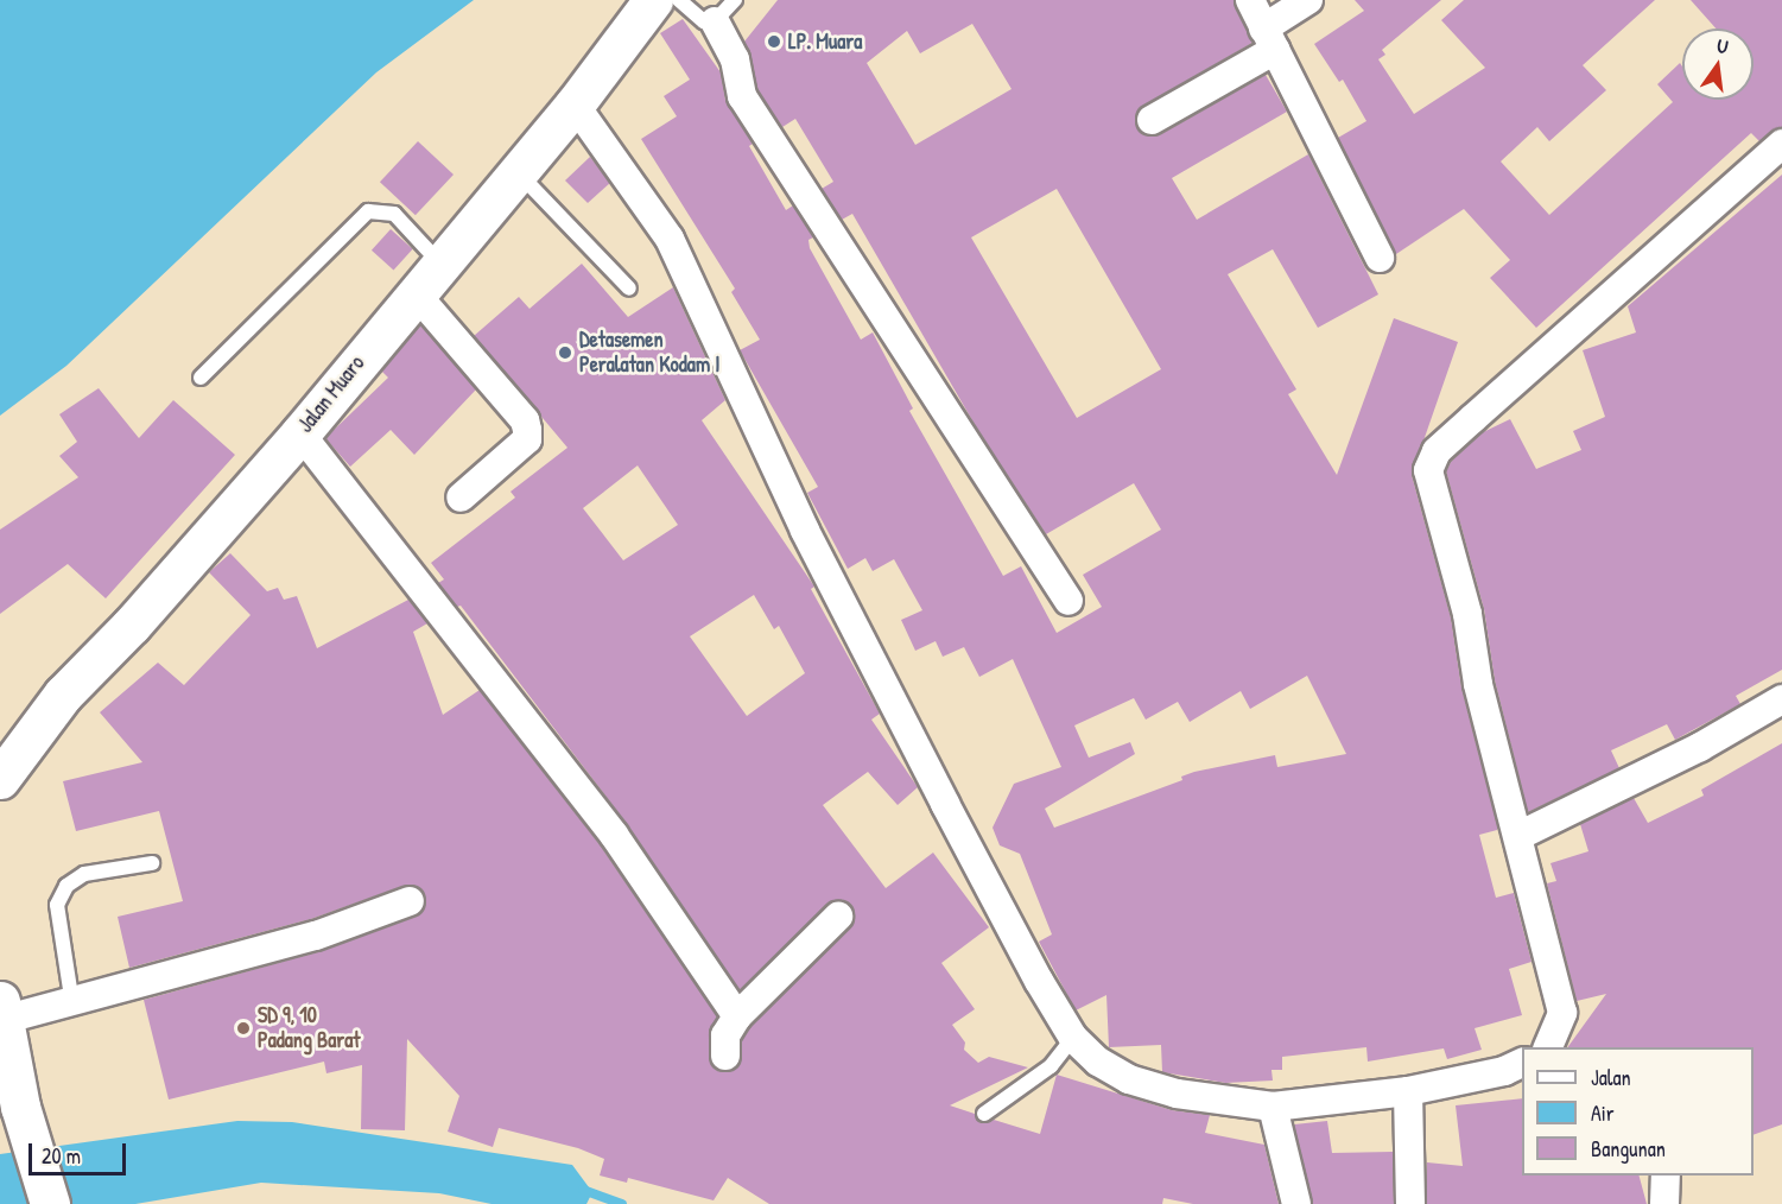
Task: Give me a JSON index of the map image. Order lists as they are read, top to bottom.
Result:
{
  "streets": {
    "main road": ["Jalan Muaro"]
  },
  "places": ["LP. Muara", "Detasemen Peralatan Kodam I", "SD 9, 10 Padang Barat"],
  "legend": ["Jalan", "Air", "Bangunan"],
  "scale_bar": "20 m",
  "north": "top"
}
